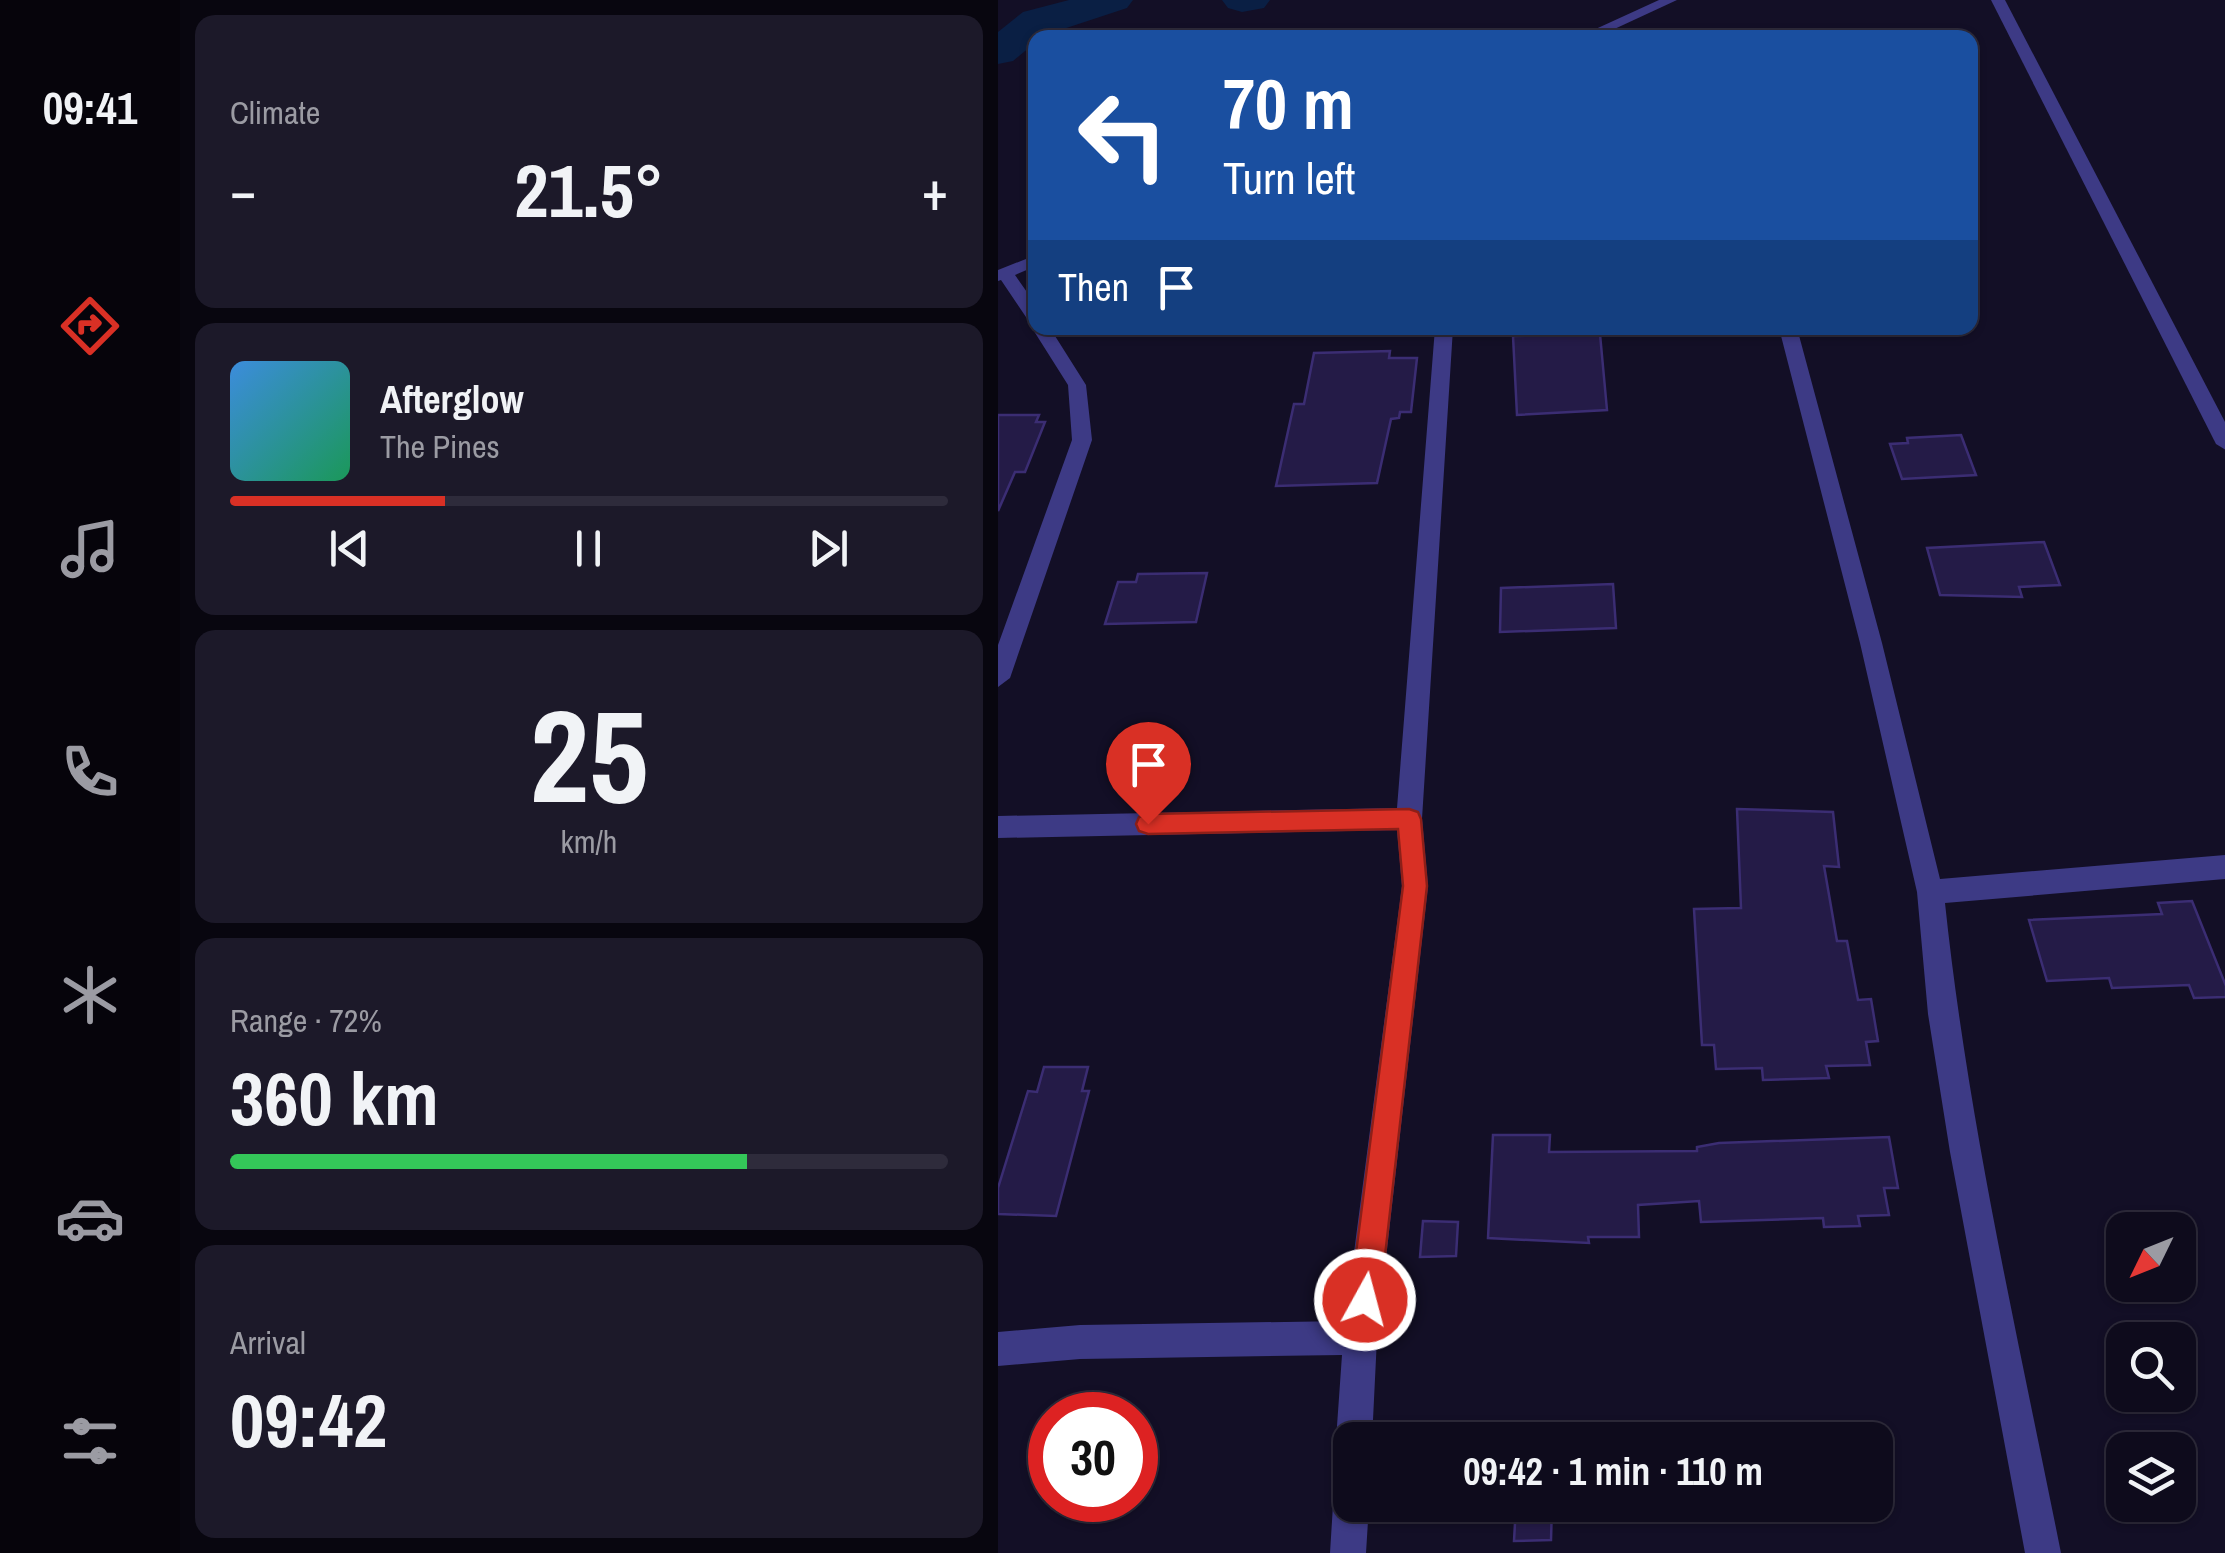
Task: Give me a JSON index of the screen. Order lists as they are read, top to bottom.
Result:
{
  "north": "bottom left",
  "page": {
    "tabs": "09:41",
    "tile": [
      "Climate",
      ["25", "km/h"],
      ["Range · 72%", "360 km"],
      ["Arrival", "09:42"]
    ],
    "turn": ["70 m", "Turn left"],
    "heat": ["−", "21.5°", "+"],
    "then": "Then",
    "song": ["Afterglow", "The Pines"],
    "limit": "30",
    "trip": "09:42 · 1 min · 110 m"
  }
}
